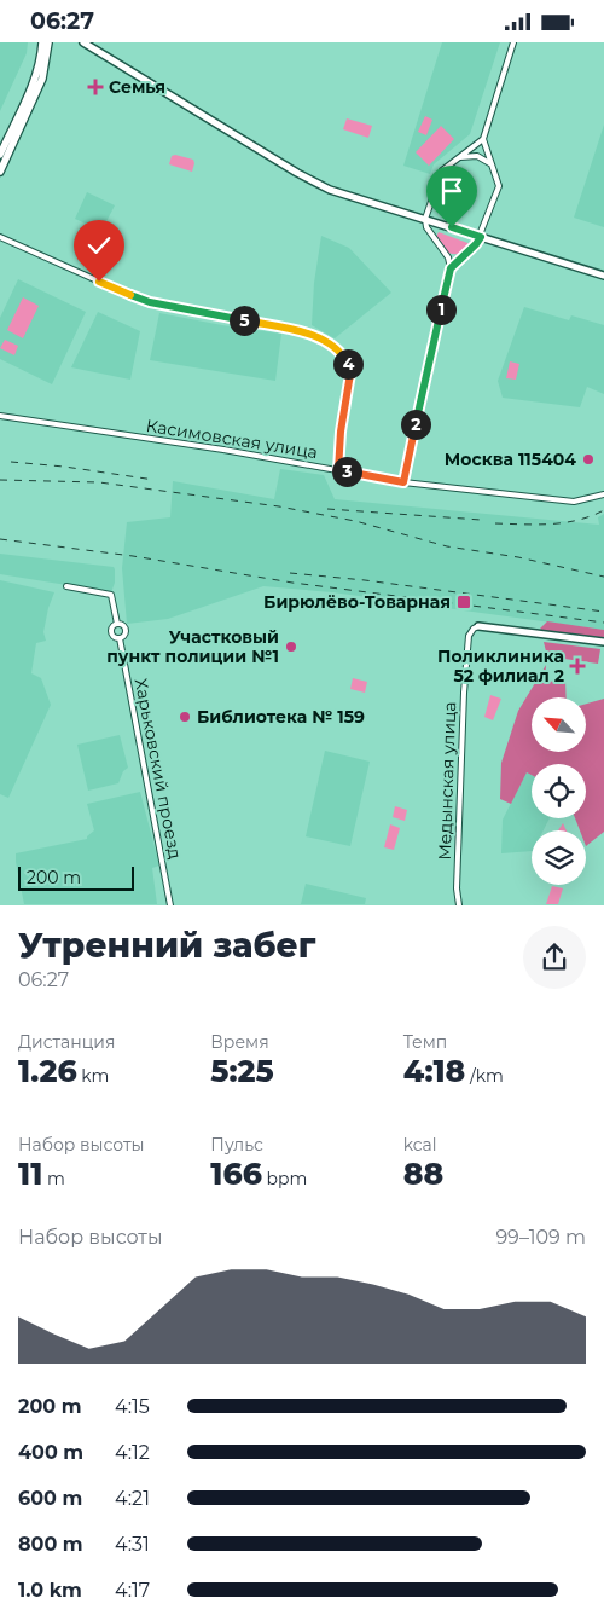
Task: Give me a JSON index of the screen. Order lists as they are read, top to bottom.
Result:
{
  "streets": {
    "street": ["Касимовская улица", "Харьковский проезд", "Медынская улица"]
  },
  "places": {
    "health": ["Семья", "Поликлиника 52 филиал 2"],
    "other": ["Москва 115404", "Участковый пункт полиции №1", "Библиотека № 159"],
    "transit": ["Бирюлёво-Товарная"]
  },
  "scale_bar": "200 m",
  "north": "top left",
  "page": {
    "status": "06:27",
    "pins": [
      "1",
      "5",
      "4",
      "2",
      "3"
    ],
    "scale": "200 m",
    "heading": ["Утренний забег", "06:27"],
    "stats": [
      ["Дистанция", "1.26 km"],
      ["Время", "5:25"],
      ["Темп", "4:18 /km"],
      ["Набор высоты", "11 m"],
      ["Пульс", "166 bpm"],
      ["kcal", "88"]
    ],
    "chart": ["Набор высоты", "99–109 m"],
    "list": [
      {
        "name": "200 m",
        "note": "4:15"
      },
      {
        "name": "400 m",
        "note": "4:12"
      },
      {
        "name": "600 m",
        "note": "4:21"
      },
      {
        "name": "800 m",
        "note": "4:31"
      },
      {
        "name": "1.0 km",
        "note": "4:17"
      }
    ]
  }
}
